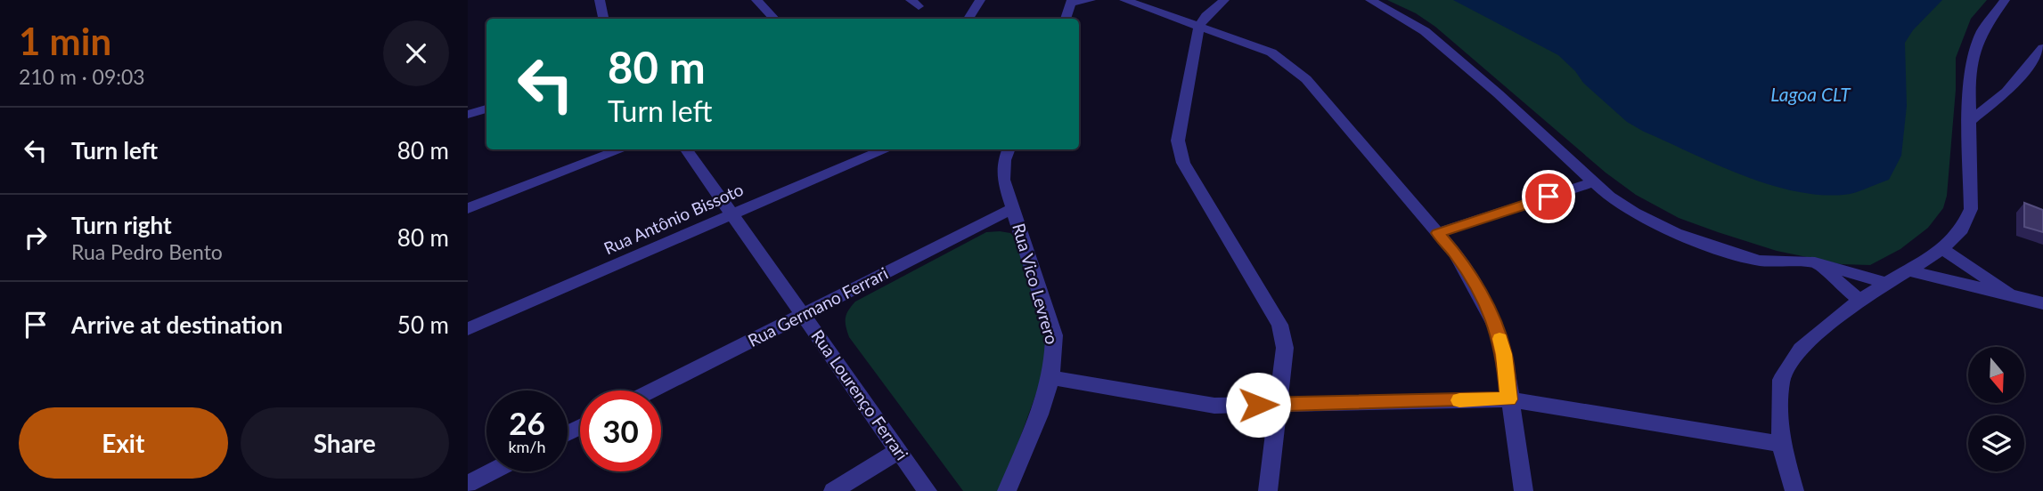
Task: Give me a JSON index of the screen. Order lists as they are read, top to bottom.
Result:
{
  "streets": {
    "street": [
      "Rua Antônio Bissoto",
      "Rua Vico Levrero",
      "Rua Germano Ferrari",
      "Rua Lourenço Ferrari"
    ]
  },
  "crossings": [
    ["Rua Antônio Bissoto", "Rua Lourenço Ferrari"],
    ["Rua Vico Levrero", "Rua Germano Ferrari"],
    ["Rua Germano Ferrari", "Rua Lourenço Ferrari"]
  ],
  "water": ["Lagoa CLT"],
  "north": "bottom",
  "page": {
    "heading": ["1 min", "210 m · 09:03"],
    "turn": ["80 m", "Turn left"],
    "list": [
      {
        "name": "Turn left",
        "value": "80 m"
      },
      {
        "name": "Turn right",
        "note": "Rua Pedro Bento",
        "value": "80 m"
      },
      {
        "name": "Arrive at destination",
        "value": "50 m"
      }
    ],
    "speed": "26 km/h",
    "limit": "30",
    "buttons": ["Exit", "Share"]
  }
}
